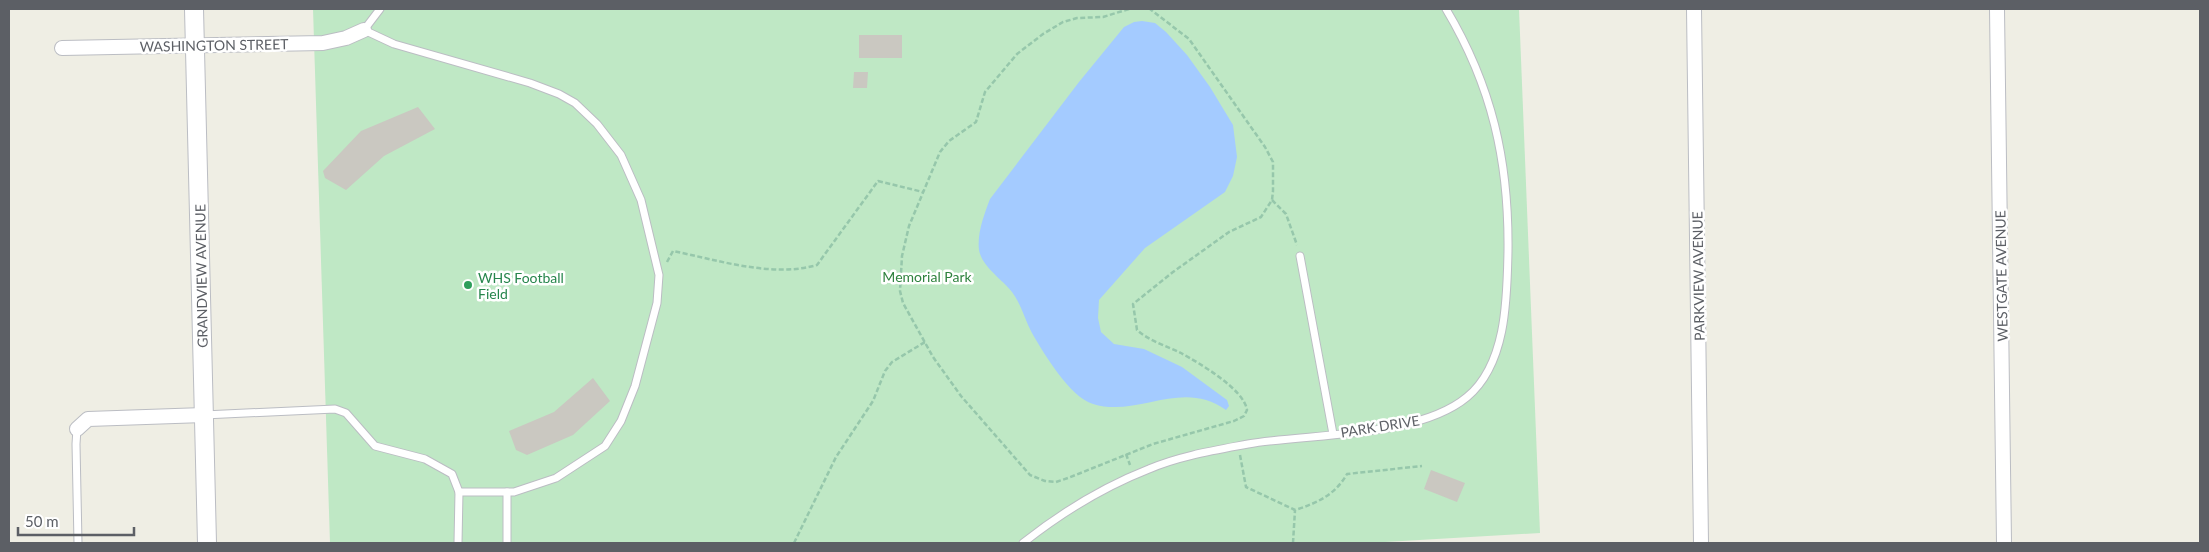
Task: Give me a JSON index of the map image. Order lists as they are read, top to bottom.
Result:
{
  "streets": {
    "street": [
      "WASHINGTON STREET",
      "GRANDVIEW AVENUE",
      "PARKVIEW AVENUE",
      "WESTGATE AVENUE"
    ],
    "lane": ["PARK DRIVE"]
  },
  "crossings": [
    ["WASHINGTON STREET", "GRANDVIEW AVENUE"]
  ],
  "parks": ["Memorial Park"],
  "places": ["WHS Football Field"],
  "scale_bar": "50 m"
}
